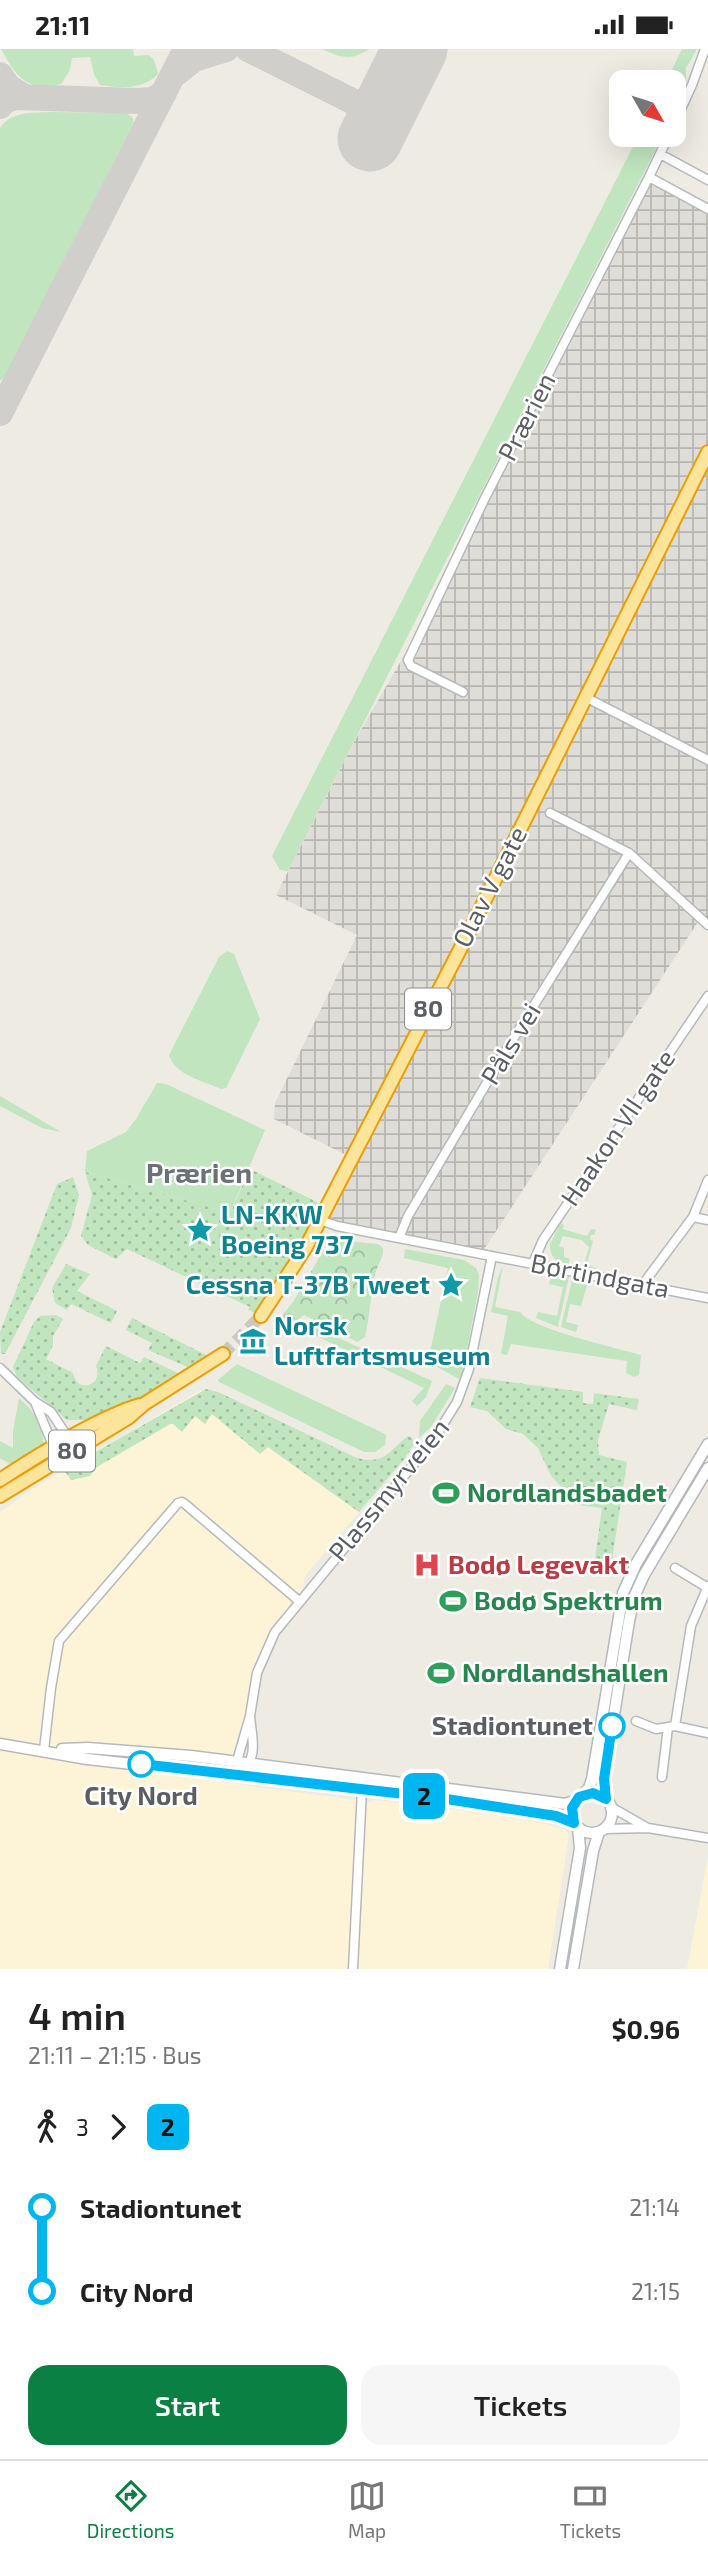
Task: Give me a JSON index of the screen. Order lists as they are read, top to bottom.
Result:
{
  "streets": {
    "highway": ["Olav V gate", "80"],
    "street": [
      "Prærien",
      "Påls vei",
      "Haakon VII gate",
      "Børtindgata",
      "Plassmyrveien"
    ]
  },
  "crossings": [
    ["Haakon VII gate", "Børtindgata"],
    ["Børtindgata", "Plassmyrveien"]
  ],
  "districts": ["Prærien"],
  "places": {
    "place": ["LN-KKW Boeing 737", "Cessna T-37B Tweet"],
    "museum": ["Norsk Luftfartsmuseum"],
    "sports": ["Nordlandsbadet", "Bodø Spektrum", "Nordlandshallen"],
    "hospital": ["Bodø Legevakt"],
    "other": ["Stadiontunet", "City Nord"]
  },
  "lines": ["bus line 2"],
  "north": "bottom right",
  "page": {
    "status": "21:11",
    "on_map": "2",
    "heading": ["4 min", "21:11 – 21:15 · Bus", "$0.96"],
    "legs": ["3", "2"],
    "list": [
      {
        "name": "Stadiontunet",
        "value": "21:14"
      },
      {
        "name": "City Nord",
        "value": "21:15"
      }
    ],
    "buttons": ["Start", "Tickets"],
    "tabs": ["Directions", "Map", "Tickets"]
  }
}
